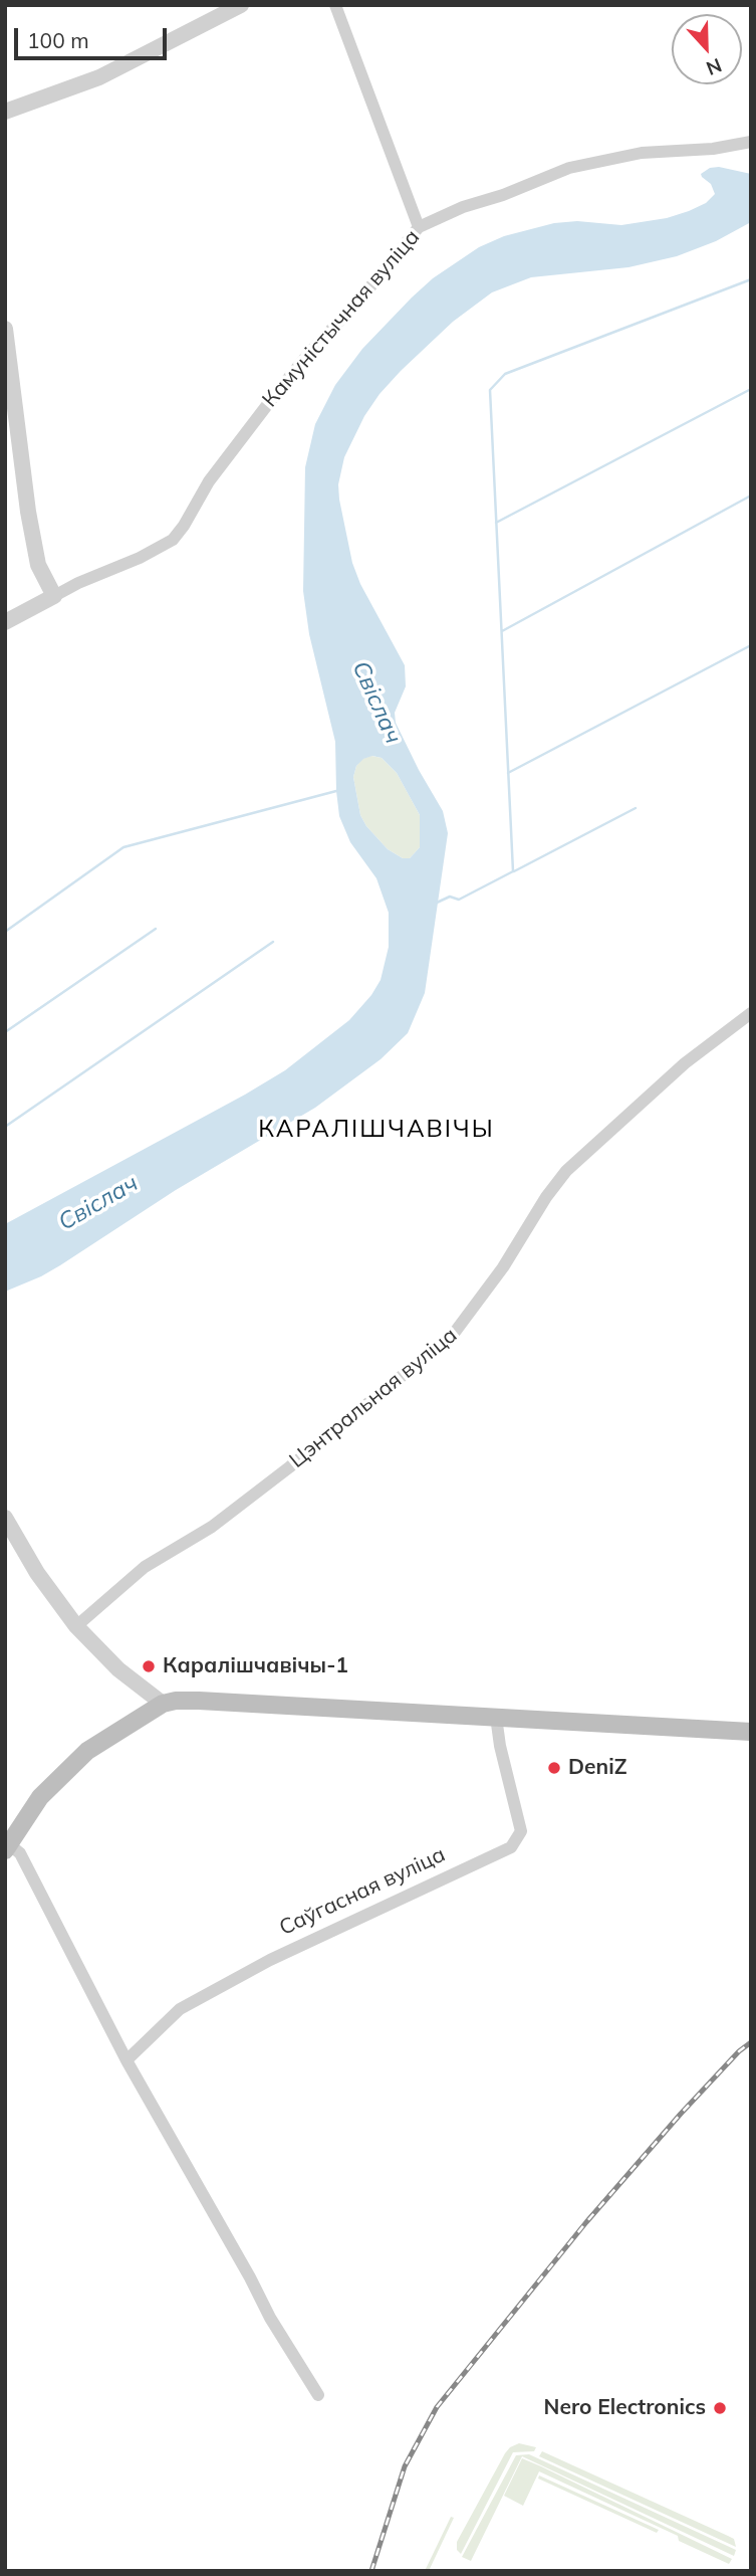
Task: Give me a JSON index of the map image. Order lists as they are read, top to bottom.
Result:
{
  "streets": {
    "street": ["Камуністычная вуліца", "Цэнтральная вуліца", "Саўгасная вуліца"]
  },
  "districts": ["КАРАЛІШЧАВІЧЫ"],
  "water": ["Свіслач"],
  "places": ["Каралішчавічы-1", "DeniZ", "Nero Electronics"],
  "scale_bar": "100 m",
  "north": "bottom"
}
